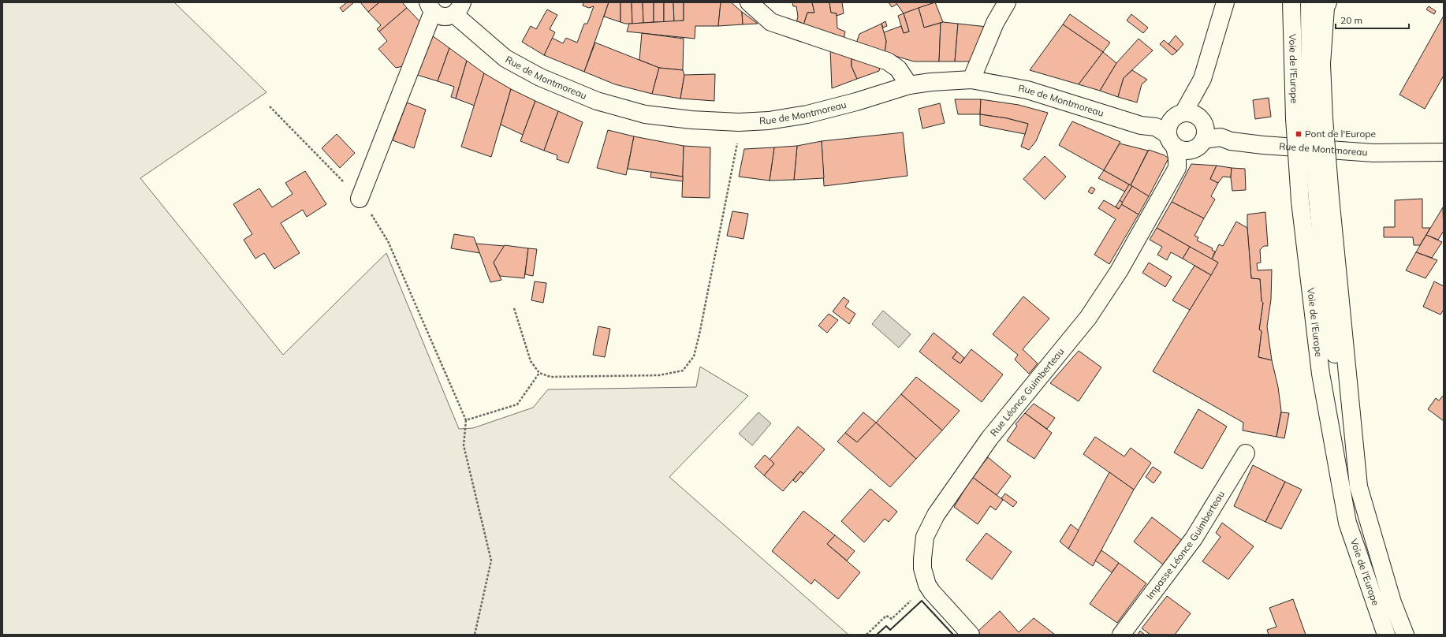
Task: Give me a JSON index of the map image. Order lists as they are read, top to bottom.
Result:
{
  "streets": {
    "main road": [
      "Voie de l'Europe",
      "Rue de Montmoreau",
      "Rue Léonce Guimberteau",
      "Impasse Léonce Guimberteau"
    ]
  },
  "crossings": [
    ["Rue de Montmoreau", "Rue Léonce Guimberteau"]
  ],
  "places": {
    "transit": ["Pont de l'Europe"]
  },
  "scale_bar": "20 m"
}
